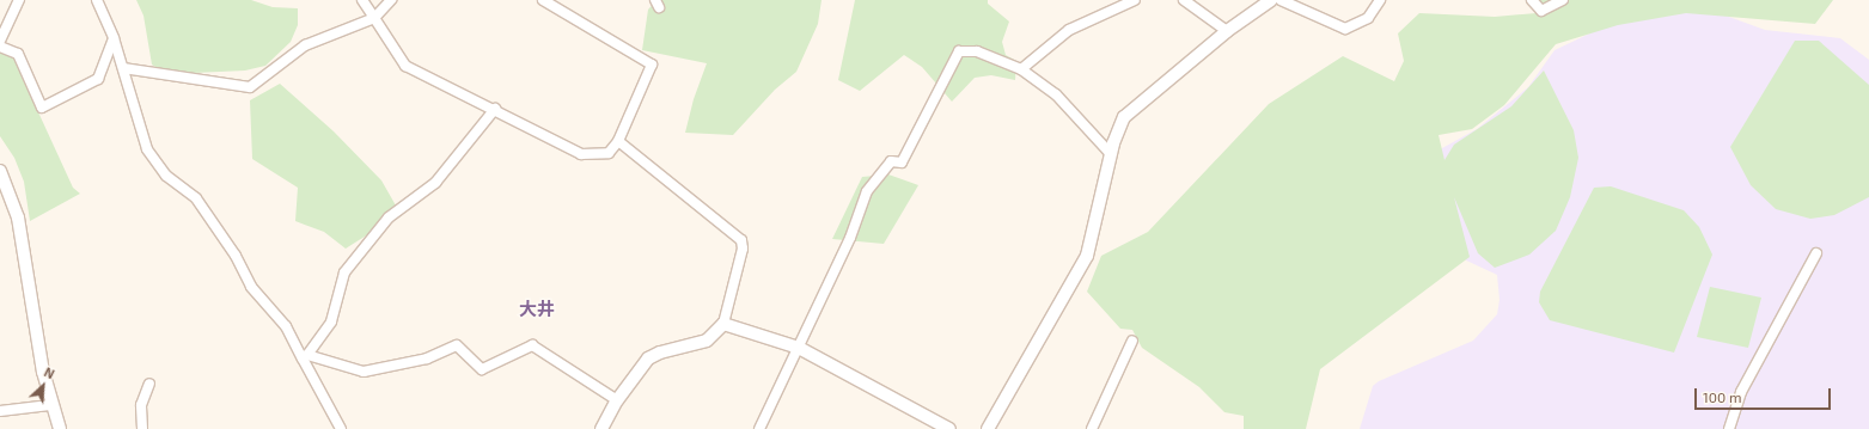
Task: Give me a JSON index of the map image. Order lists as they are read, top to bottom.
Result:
{
  "districts": ["大井"],
  "scale_bar": "100 m",
  "north": "top right"
}
